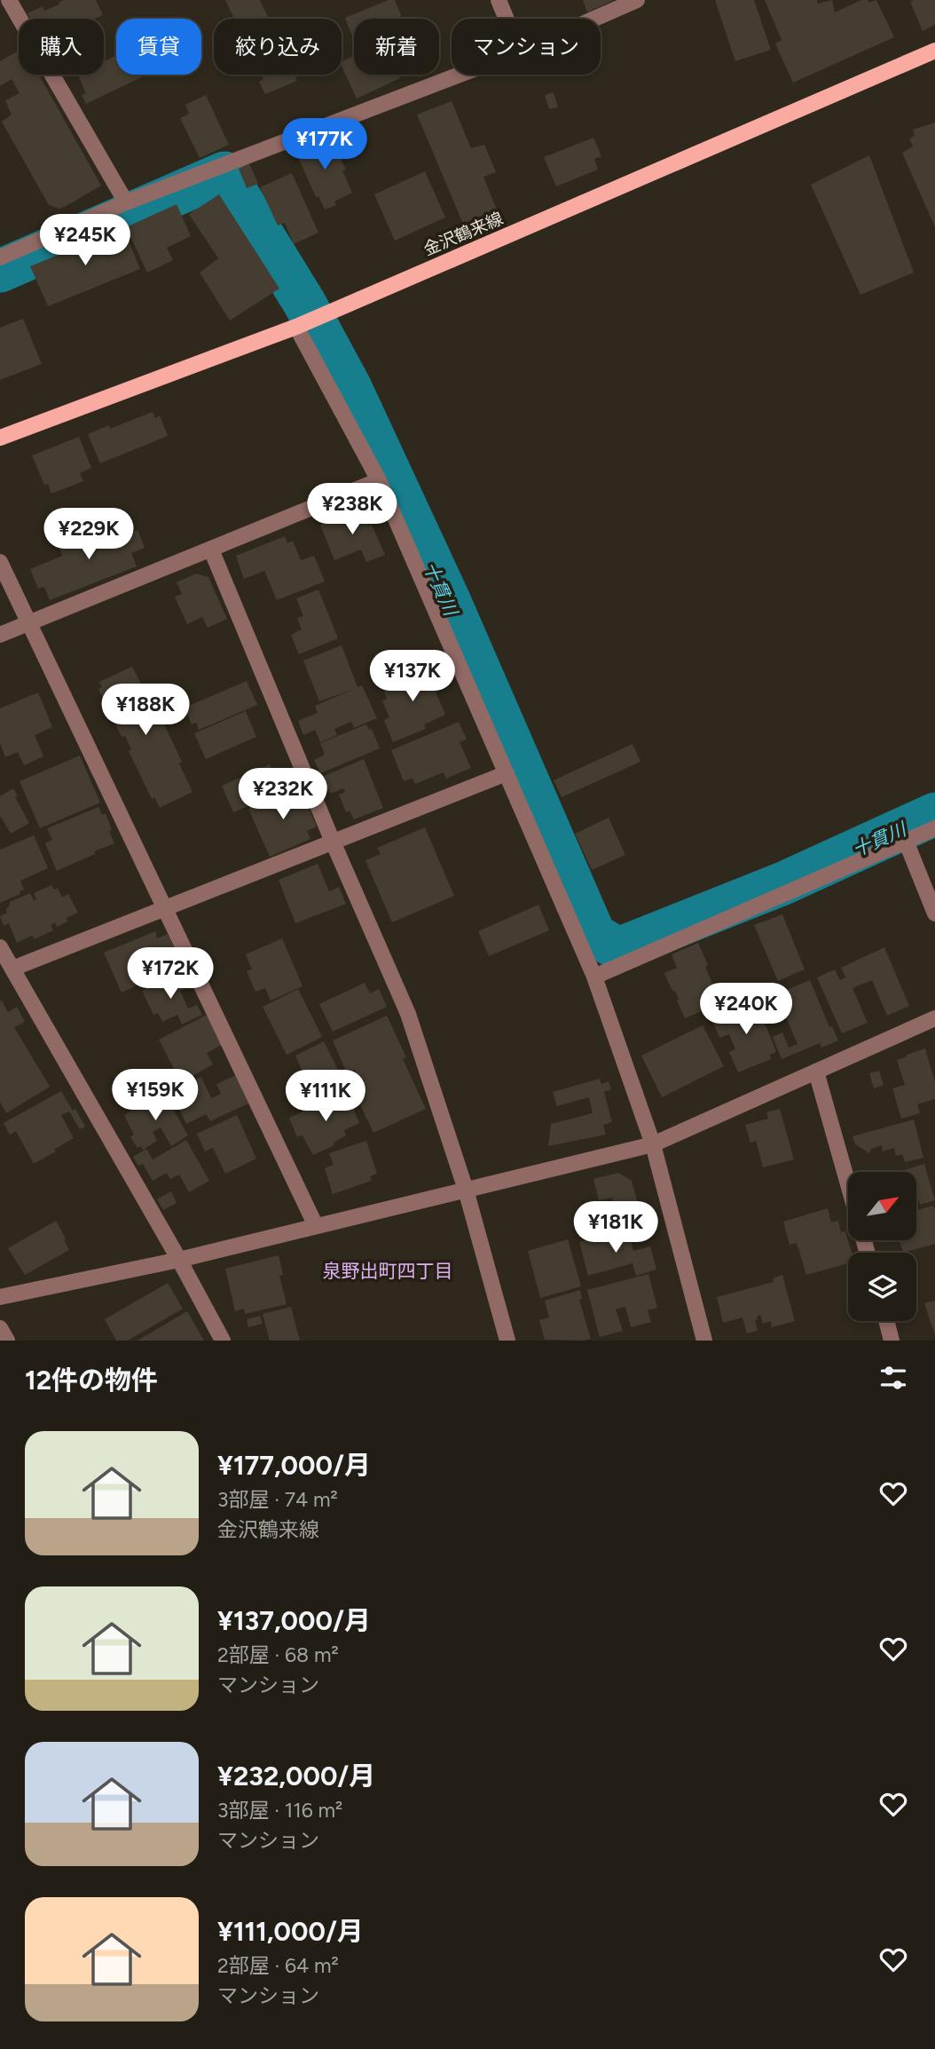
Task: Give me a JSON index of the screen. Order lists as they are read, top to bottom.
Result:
{
  "streets": {
    "main road": ["金沢鶴来線"]
  },
  "districts": ["泉野出町四丁目"],
  "water": ["十貫川"],
  "north": "top right",
  "page": {
    "chip": [
      "購入",
      "賃貸",
      "絞り込み",
      "新着",
      "マンション"
    ],
    "price": [
      "¥177K",
      "¥245K",
      "¥238K",
      "¥229K",
      "¥137K",
      "¥188K",
      "¥232K",
      "¥172K",
      "¥240K",
      "¥159K",
      "¥111K",
      "¥181K"
    ],
    "heading": "12件の物件",
    "list": [
      {
        "name": "¥177,000/月",
        "note": "3部屋 · 74 m² · 金沢鶴来線"
      },
      {
        "name": "¥137,000/月",
        "note": "2部屋 · 68 m² · マンション"
      },
      {
        "name": "¥232,000/月",
        "note": "3部屋 · 116 m² · マンション"
      },
      {
        "name": "¥111,000/月",
        "note": "2部屋 · 64 m² · マンション"
      }
    ]
  }
}
